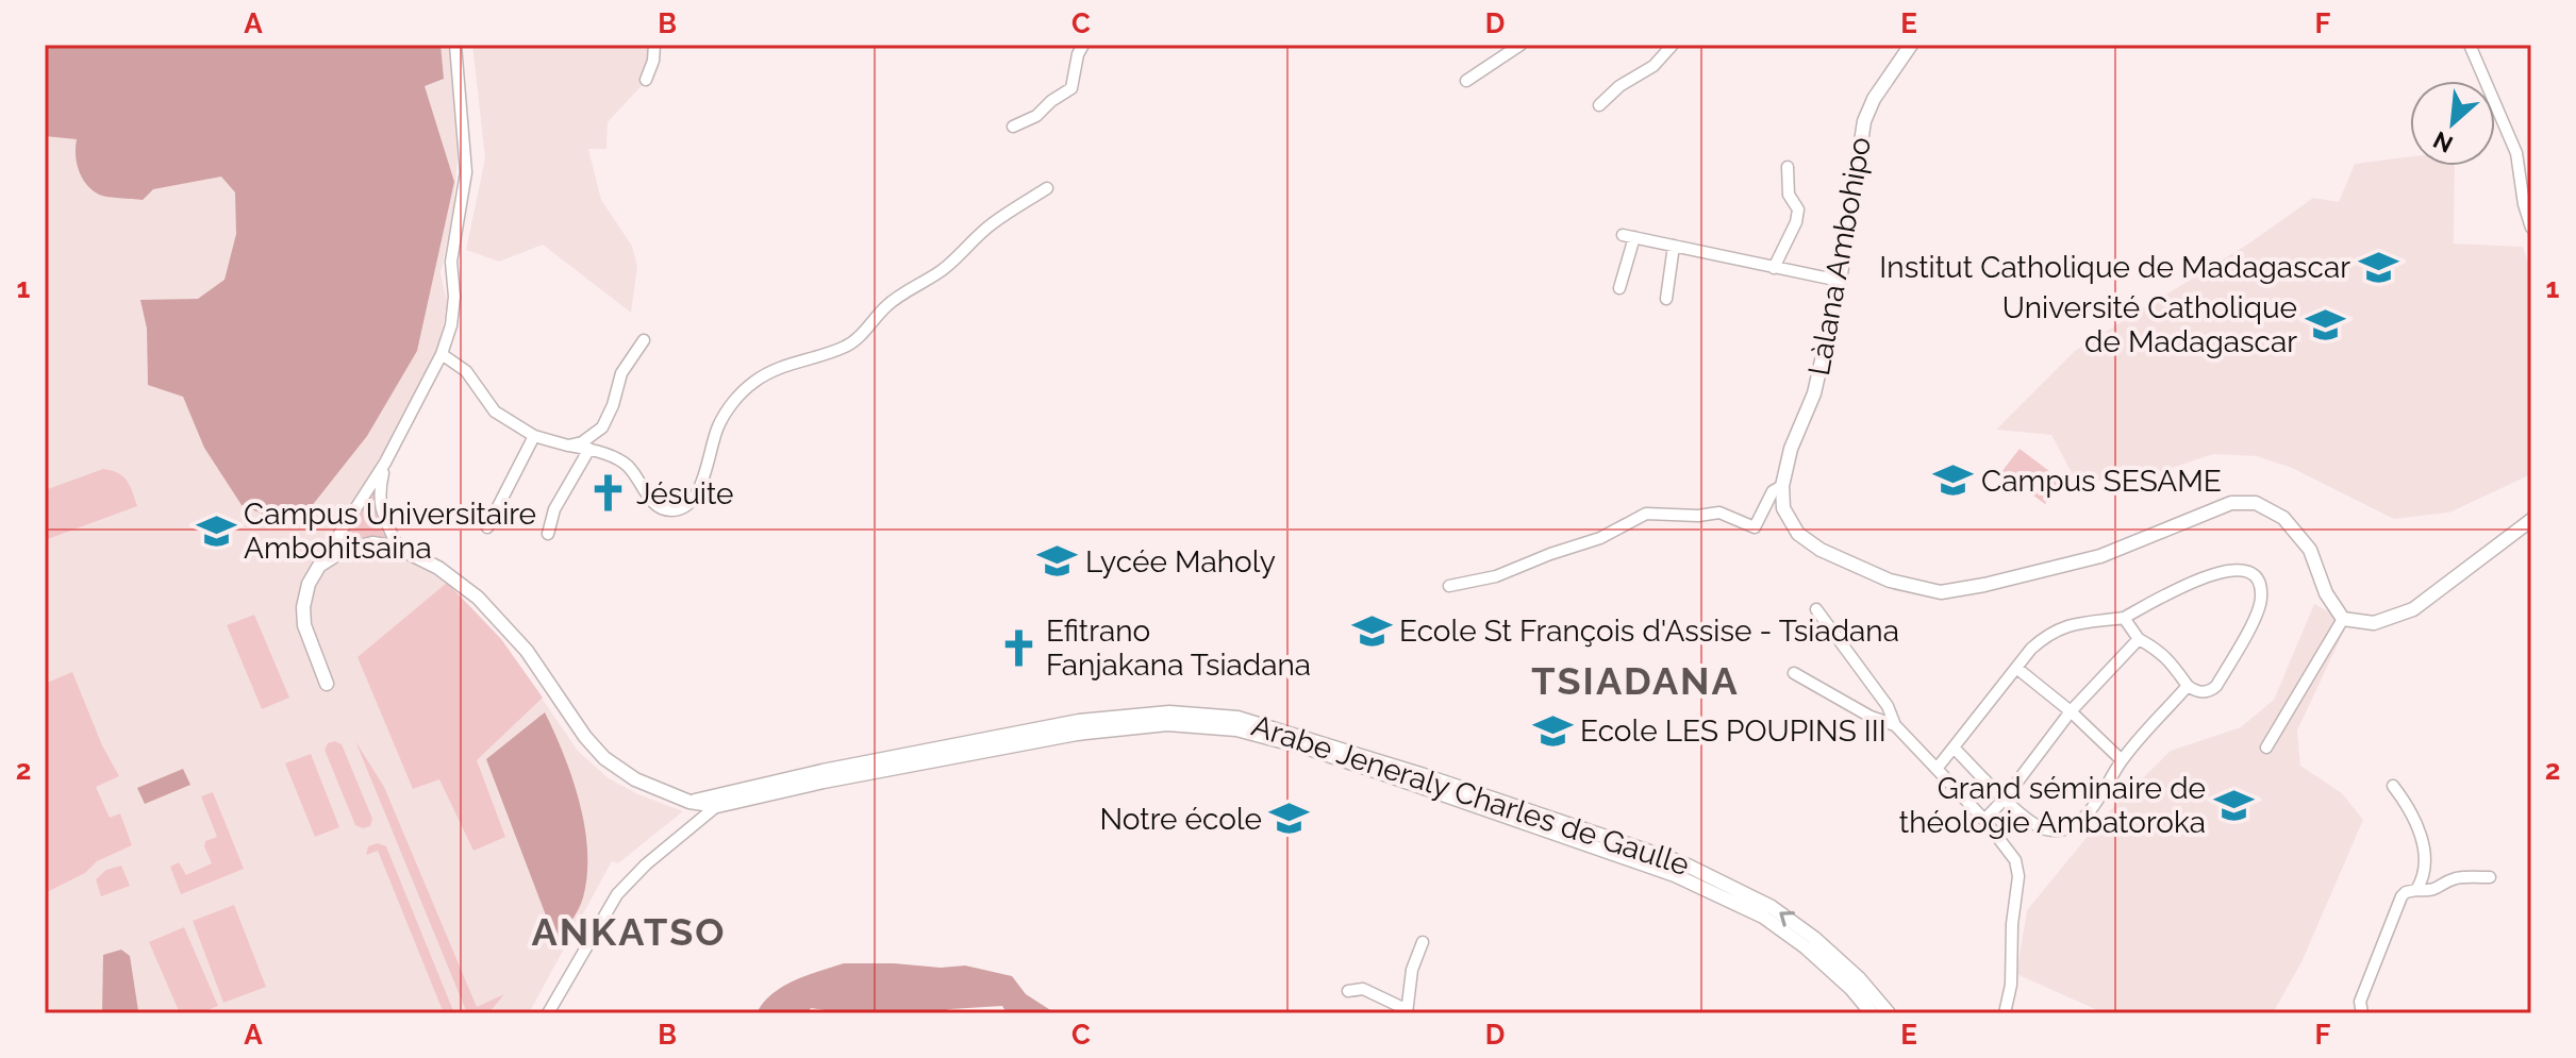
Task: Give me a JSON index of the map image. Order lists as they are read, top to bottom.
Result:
{
  "streets": {
    "street": ["Làlana Ambohipo", "Arabe Jeneraly Charles de Gaulle"]
  },
  "districts": ["TSIADANA", "ANKATSO"],
  "places": {
    "school or university": [
      "Institut Catholique de Madagascar",
      "Université Catholique de Madagascar",
      "Campus SESAME",
      "Campus Universitaire Ambohitsaina",
      "Lycée Maholy",
      "Ecole St François d'Assise - Tsiadana",
      "Ecole LES POUPINS III",
      "Grand séminaire de théologie Ambatoroka",
      "Notre école"
    ],
    "church": ["Jésuite", "Efitrano Fanjakana Tsiadana"]
  },
  "north": "bottom left",
  "grid": {
    "columns": [
      "A",
      "B",
      "C",
      "D",
      "E",
      "F"
    ],
    "rows": ["1", "2"]
  }
}
